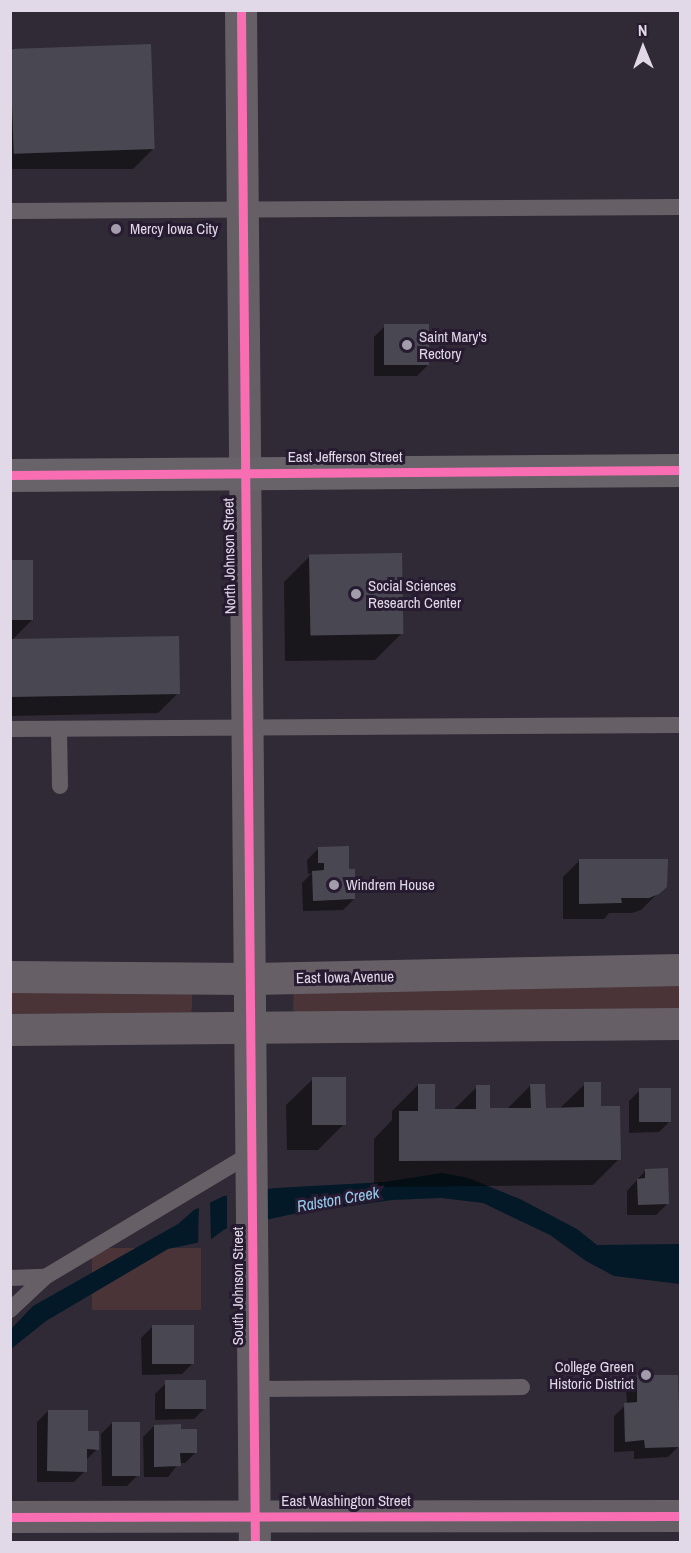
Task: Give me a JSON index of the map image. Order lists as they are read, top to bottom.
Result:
{
  "streets": {
    "main road": ["East Jefferson Street"],
    "street": [
      "North Johnson Street",
      "East Iowa Avenue",
      "South Johnson Street",
      "East Washington Street"
    ]
  },
  "crossings": [
    ["East Jefferson Street", "North Johnson Street"],
    ["North Johnson Street", "East Iowa Avenue"],
    ["North Johnson Street", "South Johnson Street"],
    ["South Johnson Street", "East Washington Street"]
  ],
  "water": ["Ralston Creek"],
  "places": [
    "Mercy Iowa City",
    "Saint Mary's Rectory",
    "Social Sciences Research Center",
    "Windrem House",
    "College Green Historic District"
  ],
  "north": "top"
}
